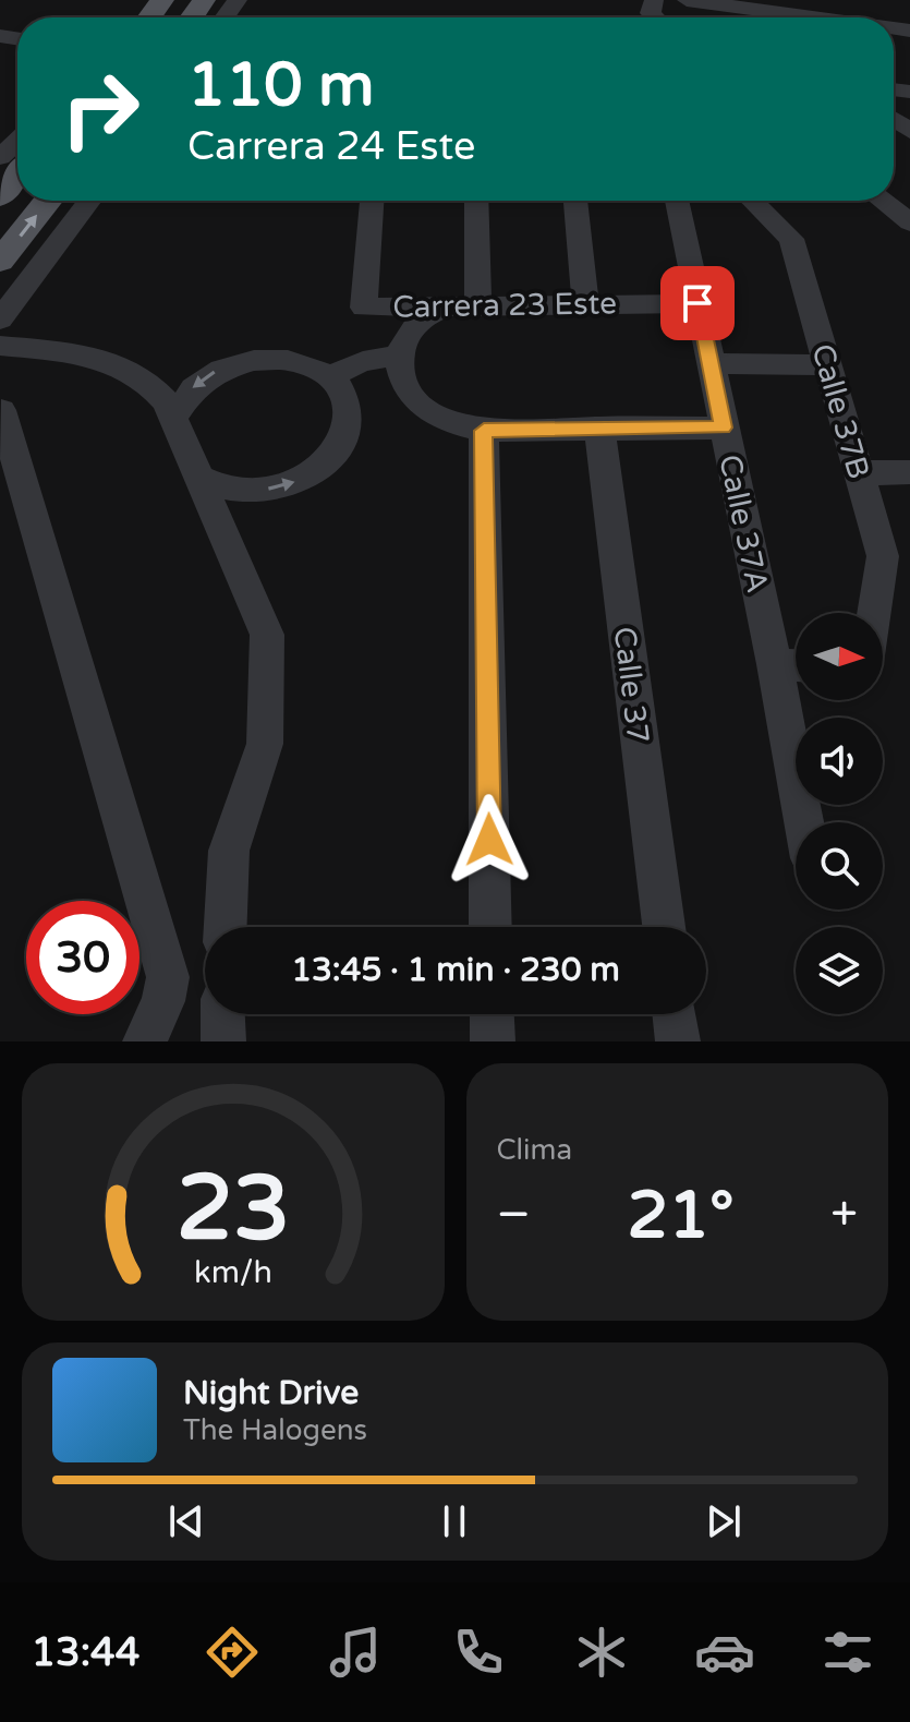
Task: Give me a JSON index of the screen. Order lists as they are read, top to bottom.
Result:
{
  "streets": {
    "street": [
      "Carrera 23 Este",
      "Calle 37B",
      "Calle 37A",
      "Calle 37"
    ]
  },
  "crossings": [
    ["Carrera 23 Este", "Calle 37A"]
  ],
  "north": "right",
  "page": {
    "turn": ["110 m", "Carrera 24 Este"],
    "limit": "30",
    "trip": "13:45 · 1 min · 230 m",
    "tile": "Clima",
    "heat": ["−", "21°", "+"],
    "song": ["Night Drive", "The Halogens"],
    "tabs": "13:44",
    "gauge": ["23", "km/h"]
  }
}
